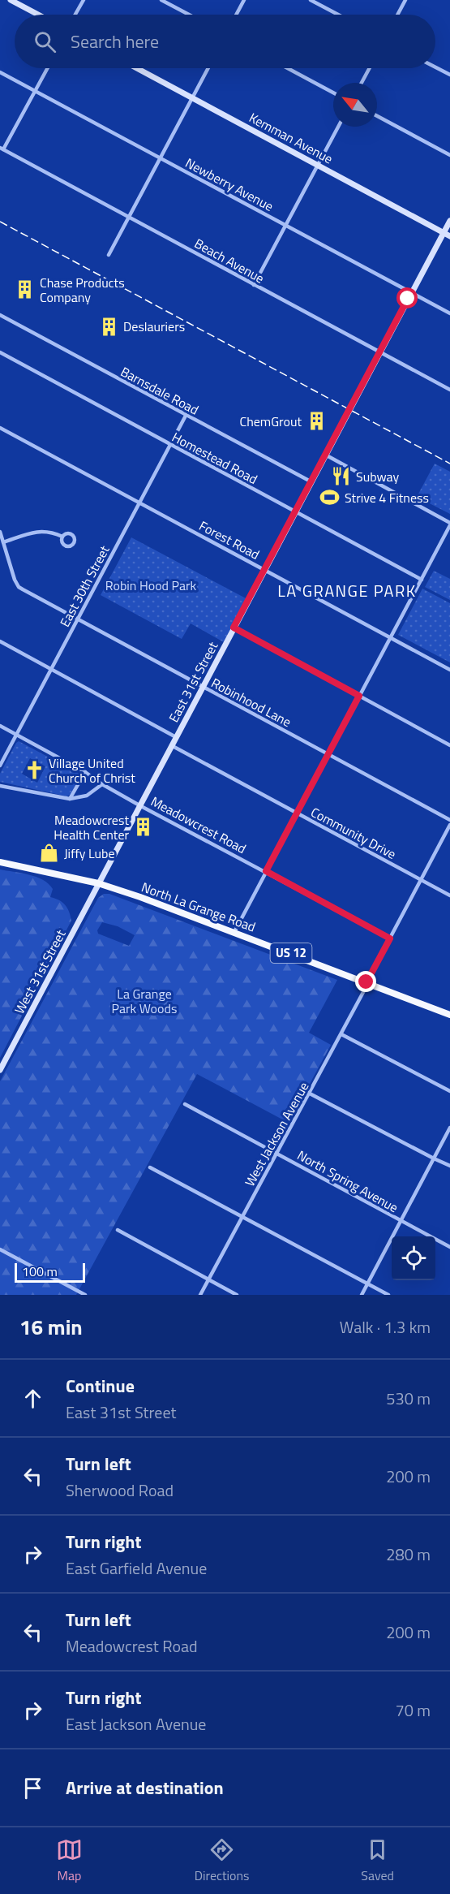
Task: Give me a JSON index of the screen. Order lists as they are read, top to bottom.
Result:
{
  "streets": {
    "main road": [
      "Kemman Avenue",
      "East 31st Street",
      "North La Grange Road",
      "US 12",
      "West 31st Street"
    ],
    "street": [
      "Newberry Avenue",
      "Beach Avenue",
      "Barnsdale Road",
      "Homestead Road",
      "Forest Road",
      "East 30th Street",
      "Robinhood Lane",
      "Meadowcrest Road",
      "Community Drive",
      "West Jackson Avenue",
      "North Spring Avenue"
    ]
  },
  "crossings": [
    ["Kemman Avenue", "East 31st Street"],
    ["Newberry Avenue", "East 31st Street"],
    ["Beach Avenue", "East 31st Street"],
    ["Barnsdale Road", "East 30th Street"],
    ["Barnsdale Road", "East 31st Street"],
    ["Homestead Road", "East 30th Street"],
    ["Homestead Road", "East 31st Street"],
    ["Forest Road", "East 30th Street"],
    ["Forest Road", "East 31st Street"],
    ["East 30th Street", "Robinhood Lane"],
    ["East 30th Street", "Meadowcrest Road"],
    ["East 31st Street", "Robinhood Lane"],
    ["East 31st Street", "Meadowcrest Road"],
    ["East 31st Street", "Community Drive"],
    ["East 31st Street", "North La Grange Road"],
    ["East 31st Street", "US 12"],
    ["East 31st Street", "West 31st Street"],
    ["Meadowcrest Road", "West Jackson Avenue"],
    ["Community Drive", "West Jackson Avenue"],
    ["North La Grange Road", "US 12"],
    ["North La Grange Road", "West 31st Street"],
    ["North La Grange Road", "West Jackson Avenue"],
    ["US 12", "West 31st Street"],
    ["West Jackson Avenue", "North Spring Avenue"]
  ],
  "districts": ["LA GRANGE PARK"],
  "parks": ["Robin Hood Park", "La Grange Park Woods"],
  "places": {
    "building": [
      "Chase Products Company",
      "Deslauriers",
      "ChemGrout",
      "Meadowcrest Health Center"
    ],
    "restaurant": ["Subway"],
    "sports": ["Strive 4 Fitness"],
    "church": ["Village United Church of Christ"],
    "shop": ["Jiffy Lube"]
  },
  "scale_bar": "100 m",
  "north": "top left",
  "page": {
    "search": "Search here",
    "scale": "100 m",
    "heading": ["16 min", "Walk · 1.3 km"],
    "list": [
      ["Continue", "East 31st Street", "530 m"],
      ["Turn left", "Sherwood Road", "200 m"],
      ["Turn right", "East Garfield Avenue", "280 m"],
      ["Turn left", "Meadowcrest Road", "200 m"],
      ["Turn right", "East Jackson Avenue", "70 m"],
      "Arrive at destination"
    ],
    "nav": ["Map", "Directions", "Saved"]
  }
}
